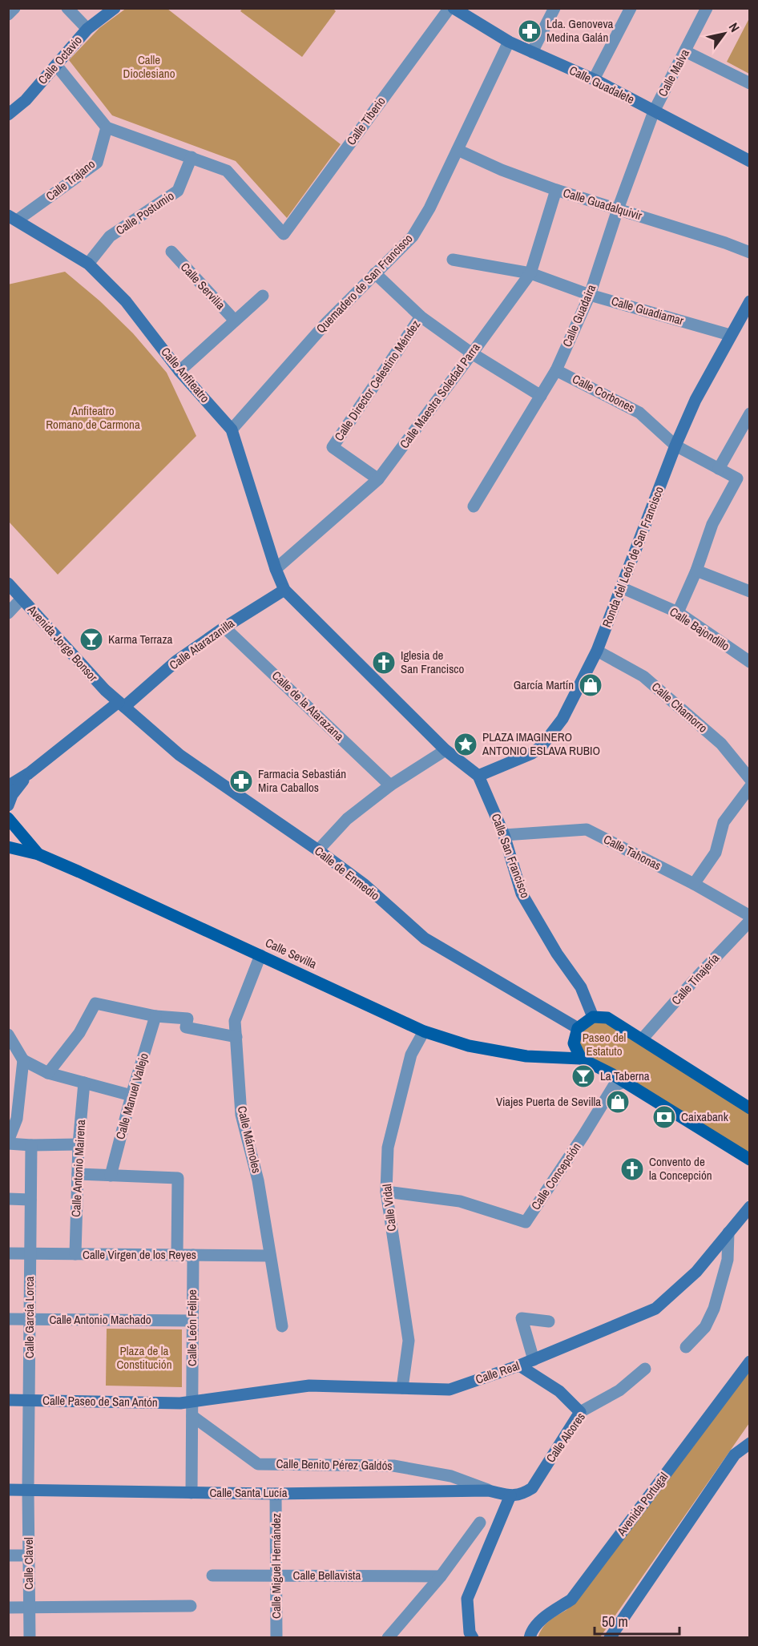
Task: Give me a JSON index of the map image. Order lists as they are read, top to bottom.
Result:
{
  "streets": {
    "main road": ["Calle Sevilla"],
    "street": [
      "Calle Octavio",
      "Calle Malva",
      "Calle Guadalete",
      "Calle Tiberio",
      "Calle Trajano",
      "Calle Guadalquivir",
      "Calle Postumio",
      "Quemadero de San Francisco",
      "Calle Servilia",
      "Calle Guadiamar",
      "Calle Guadaira",
      "Calle Anfiteatro",
      "Calle Director Celestino Méndez",
      "Calle Corbones",
      "Calle Maestra Soledad Parra",
      "Ronda del León de San Francisco",
      "Calle Bajondillo",
      "Avenida Jorge Bonsor",
      "Calle Atarazanilla",
      "Calle de la Atarazana",
      "Calle Chamorro",
      "Calle Tahonas",
      "Calle San Francisco",
      "Calle de Enmedio",
      "Calle Tinajería",
      "Calle Manuel Vallejo",
      "Calle Mármoles",
      "Calle Antonio Mairena",
      "Calle Concepción",
      "Calle Vidal",
      "Calle Virgen de los Reyes",
      "Calle García Lorca",
      "Calle Antonio Machado",
      "Calle León Felipe",
      "Calle Real",
      "Calle Paseo de San Antón",
      "Calle Alcores",
      "Calle Benito Pérez Galdós",
      "Calle Santa Lucía",
      "Avenida Portugal",
      "Calle Clavel",
      "Calle Miguel Hernández",
      "Calle Bellavista"
    ]
  },
  "crossings": [
    ["Calle Malva", "Calle Guadalete"],
    ["Calle Malva", "Calle Guadaira"],
    ["Calle Guadalete", "Quemadero de San Francisco"],
    ["Calle Guadalete", "Calle Guadaira"],
    ["Calle Tiberio", "Calle Postumio"],
    ["Calle Trajano", "Calle Anfiteatro"],
    ["Calle Guadalquivir", "Quemadero de San Francisco"],
    ["Calle Guadalquivir", "Calle Guadaira"],
    ["Calle Guadalquivir", "Calle Maestra Soledad Parra"],
    ["Calle Postumio", "Calle Anfiteatro"],
    ["Quemadero de San Francisco", "Calle Anfiteatro"],
    ["Calle Servilia", "Calle Anfiteatro"],
    ["Calle Guadiamar", "Calle Guadaira"],
    ["Calle Guadiamar", "Calle Maestra Soledad Parra"],
    ["Calle Guadiamar", "Ronda del León de San Francisco"],
    ["Calle Guadaira", "Calle Corbones"],
    ["Calle Anfiteatro", "Calle Maestra Soledad Parra"],
    ["Calle Anfiteatro", "Calle Atarazanilla"],
    ["Calle Anfiteatro", "Calle San Francisco"],
    ["Calle Director Celestino Méndez", "Calle Maestra Soledad Parra"],
    ["Calle Corbones", "Ronda del León de San Francisco"],
    ["Calle Corbones", "Calle Bajondillo"],
    ["Ronda del León de San Francisco", "Calle Bajondillo"],
    ["Ronda del León de San Francisco", "Calle Chamorro"],
    ["Ronda del León de San Francisco", "Calle San Francisco"],
    ["Avenida Jorge Bonsor", "Calle Atarazanilla"],
    ["Avenida Jorge Bonsor", "Calle de Enmedio"],
    ["Calle Atarazanilla", "Calle de la Atarazana"],
    ["Calle Atarazanilla", "Calle San Francisco"],
    ["Calle Atarazanilla", "Calle de Enmedio"],
    ["Calle Tahonas", "Calle San Francisco"],
    ["Calle Sevilla", "Calle Mármoles"],
    ["Calle Sevilla", "Calle Vidal"],
    ["Calle Mármoles", "Calle Virgen de los Reyes"],
    ["Calle Antonio Mairena", "Calle Virgen de los Reyes"],
    ["Calle Concepción", "Calle Vidal"],
    ["Calle Vidal", "Calle Real"],
    ["Calle Virgen de los Reyes", "Calle García Lorca"],
    ["Calle Virgen de los Reyes", "Calle León Felipe"],
    ["Calle García Lorca", "Calle Antonio Machado"],
    ["Calle García Lorca", "Calle Paseo de San Antón"],
    ["Calle García Lorca", "Calle Santa Lucía"],
    ["Calle García Lorca", "Calle Clavel"],
    ["Calle Antonio Machado", "Calle León Felipe"],
    ["Calle León Felipe", "Calle Real"],
    ["Calle León Felipe", "Calle Paseo de San Antón"],
    ["Calle León Felipe", "Calle Benito Pérez Galdós"],
    ["Calle León Felipe", "Calle Santa Lucía"],
    ["Calle Real", "Calle Paseo de San Antón"],
    ["Calle Benito Pérez Galdós", "Calle Santa Lucía"],
    ["Calle Santa Lucía", "Calle Clavel"],
    ["Calle Santa Lucía", "Calle Miguel Hernández"],
    ["Calle Miguel Hernández", "Calle Bellavista"]
  ],
  "parks": [
    "Calle Dioclesiano",
    "Anfiteatro Romano de Carmona",
    "Paseo del Estatuto",
    "Plaza de la Constitución"
  ],
  "places": {
    "pharmacy": ["Lda. Genoveva Medina Galán", "Farmacia Sebastián Mira Caballos"],
    "bar": ["Karma Terraza", "La Taberna"],
    "church": ["Iglesia de San Francisco", "Convento de la Concepción"],
    "shop": ["García Martín", "Viajes Puerta de Sevilla"],
    "place": ["PLAZA IMAGINERO ANTONIO ESLAVA RUBIO"],
    "bank": ["Caixabank"]
  },
  "scale_bar": "50 m",
  "north": "top right"
}
